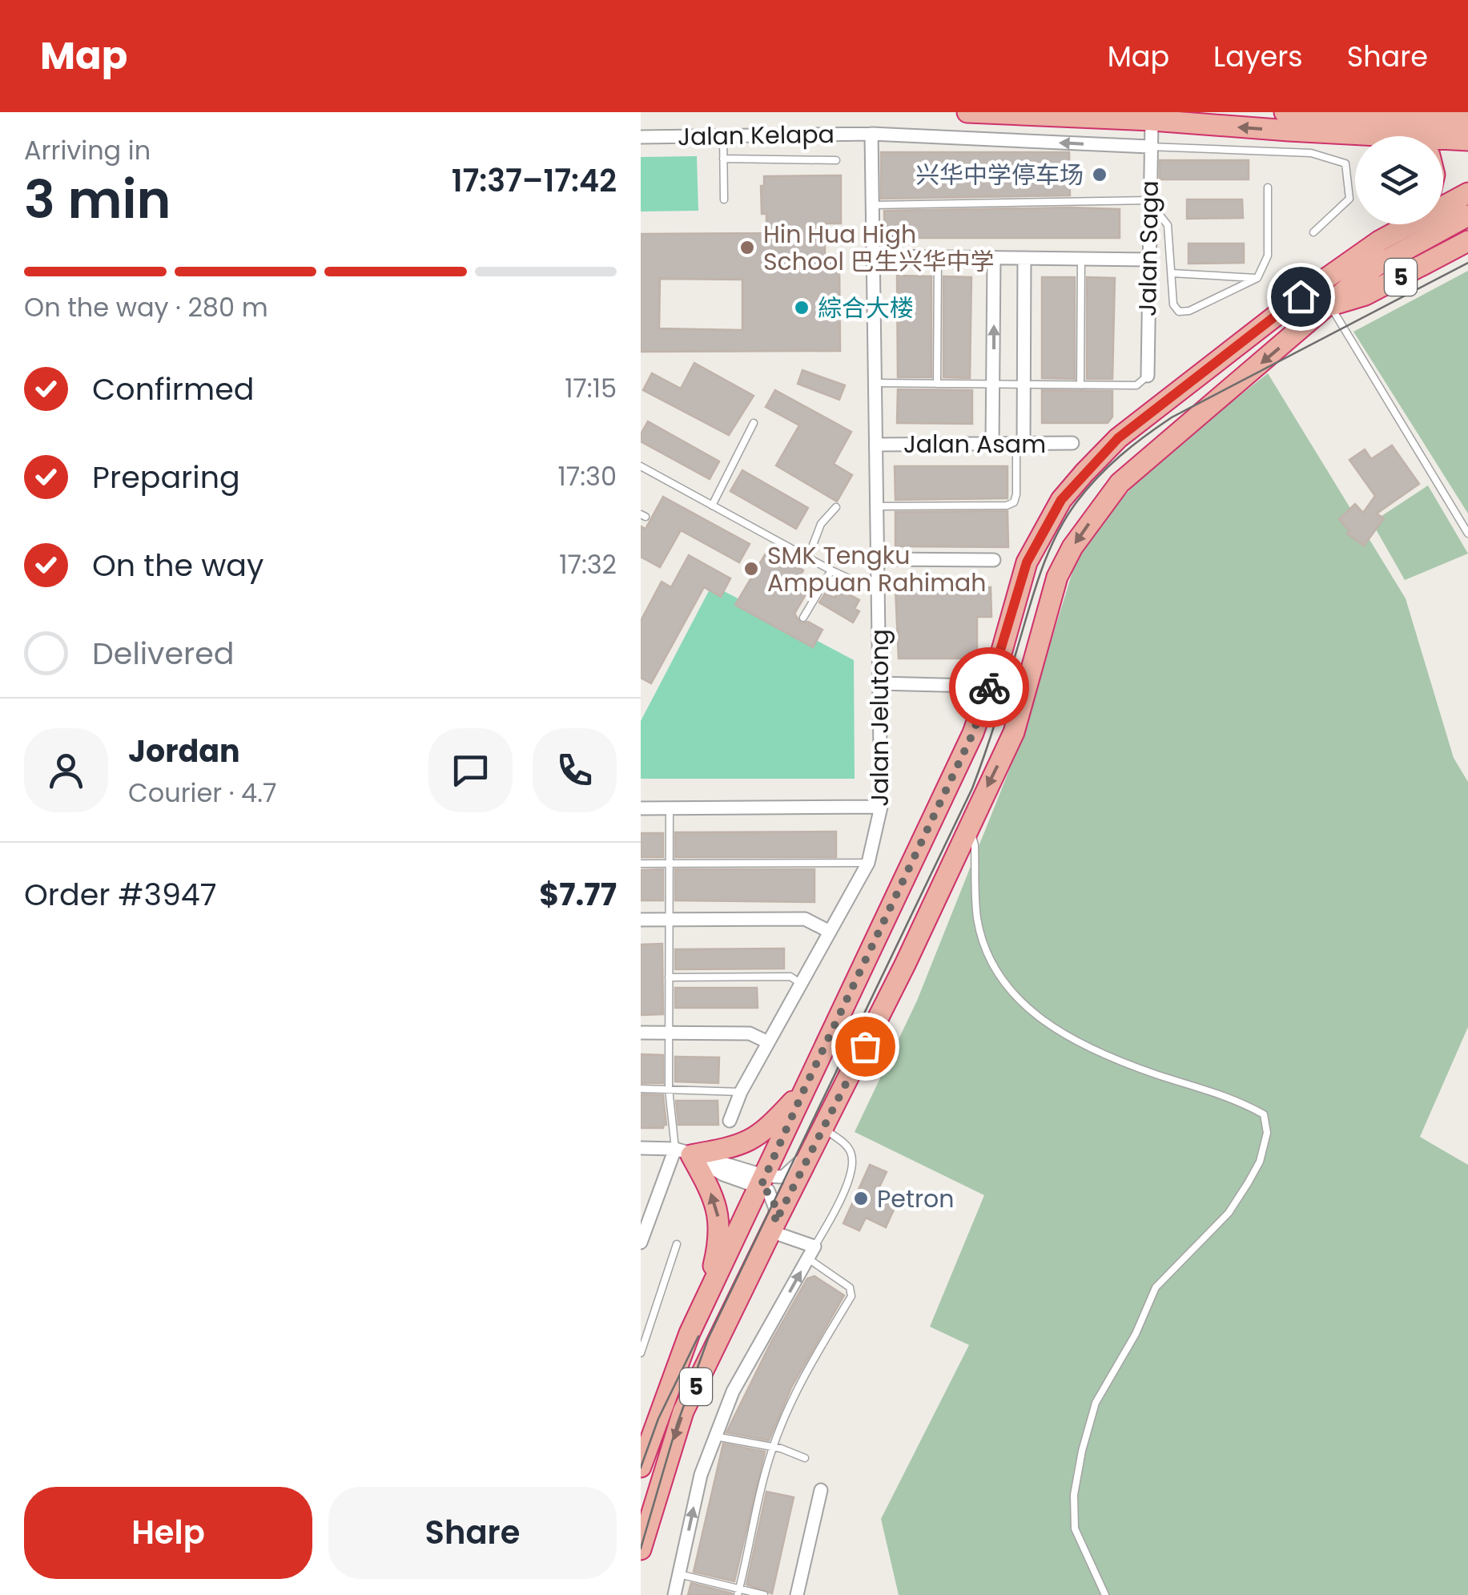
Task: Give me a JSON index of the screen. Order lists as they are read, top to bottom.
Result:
{
  "streets": {
    "highway": ["5"],
    "street": [
      "Jalan Kelapa",
      "Jalan Saga",
      "Jalan Asam",
      "Jalan Jelutong"
    ]
  },
  "crossings": [
    ["Jalan Kelapa", "Jalan Saga"],
    ["Jalan Kelapa", "Jalan Jelutong"],
    ["Jalan Asam", "Jalan Jelutong"]
  ],
  "one_way": ["Jalan Kelapa"],
  "places": [
    "兴华中学停车场",
    "Hin Hua High School 巴生兴华中学",
    "綜合大楼",
    "SMK Tengku Ampuan Rahimah",
    "Petron"
  ],
  "page": {
    "header": "Map",
    "nav": ["Map", "Layers", "Share"],
    "heading": ["3 min", "Arriving in", "17:37–17:42"],
    "panel": [
      "Jordan",
      "Courier · 4.7",
      "Order #3947",
      "$7.77"
    ],
    "bar": "On the way · 280 m",
    "list": [
      ["Confirmed", "17:15"],
      ["Preparing", "17:30"],
      ["On the way", "17:32"],
      "Delivered"
    ],
    "buttons": ["Help", "Share"]
  }
}
